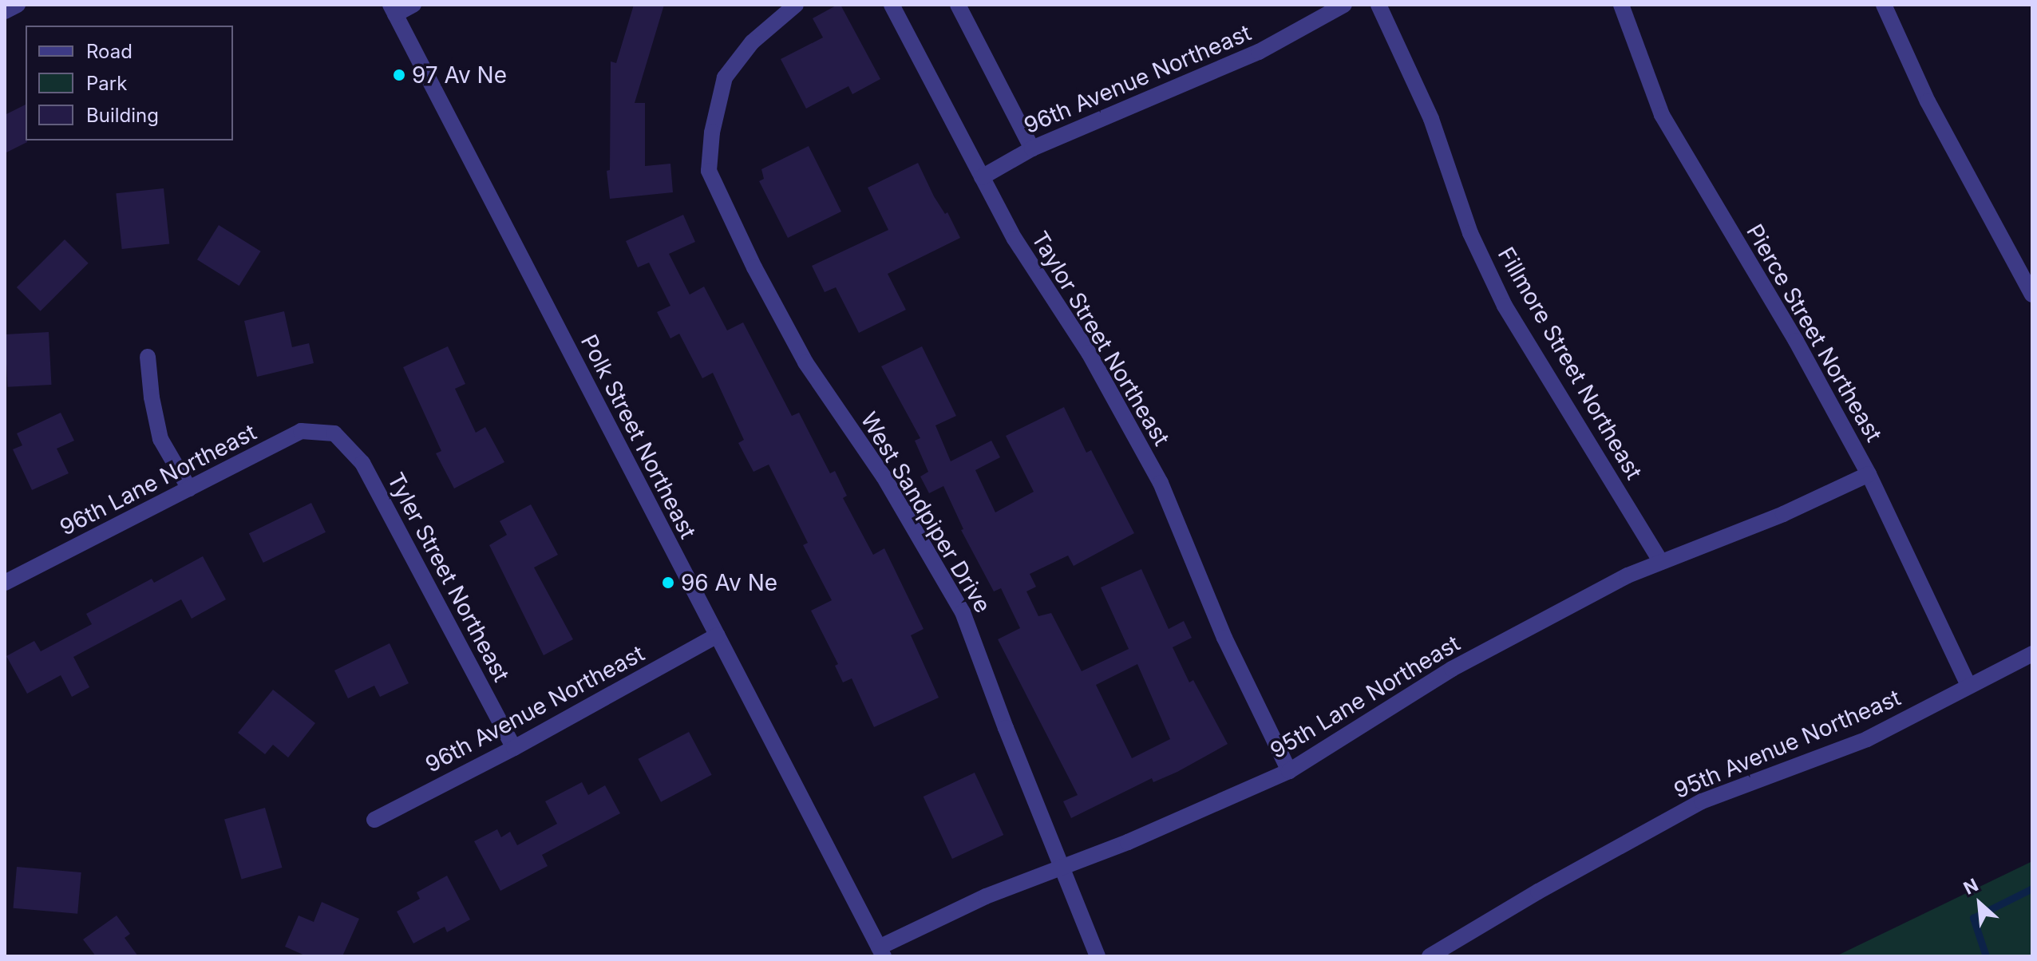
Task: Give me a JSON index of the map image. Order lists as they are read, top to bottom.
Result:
{
  "streets": {
    "street": [
      "96th Avenue Northeast",
      "Pierce Street Northeast",
      "Taylor Street Northeast",
      "Fillmore Street Northeast",
      "Polk Street Northeast",
      "96th Lane Northeast",
      "West Sandpiper Drive",
      "Tyler Street Northeast",
      "95th Lane Northeast",
      "95th Avenue Northeast"
    ]
  },
  "crossings": [
    ["96th Avenue Northeast", "Taylor Street Northeast"],
    ["96th Avenue Northeast", "Polk Street Northeast"],
    ["96th Avenue Northeast", "Tyler Street Northeast"],
    ["Pierce Street Northeast", "95th Lane Northeast"],
    ["Pierce Street Northeast", "95th Avenue Northeast"],
    ["Taylor Street Northeast", "95th Lane Northeast"],
    ["Fillmore Street Northeast", "95th Lane Northeast"],
    ["Polk Street Northeast", "95th Lane Northeast"],
    ["96th Lane Northeast", "Tyler Street Northeast"],
    ["West Sandpiper Drive", "95th Lane Northeast"]
  ],
  "places": ["97 Av Ne", "96 Av Ne"],
  "legend": ["Road", "Park", "Building"],
  "north": "top left"
}
